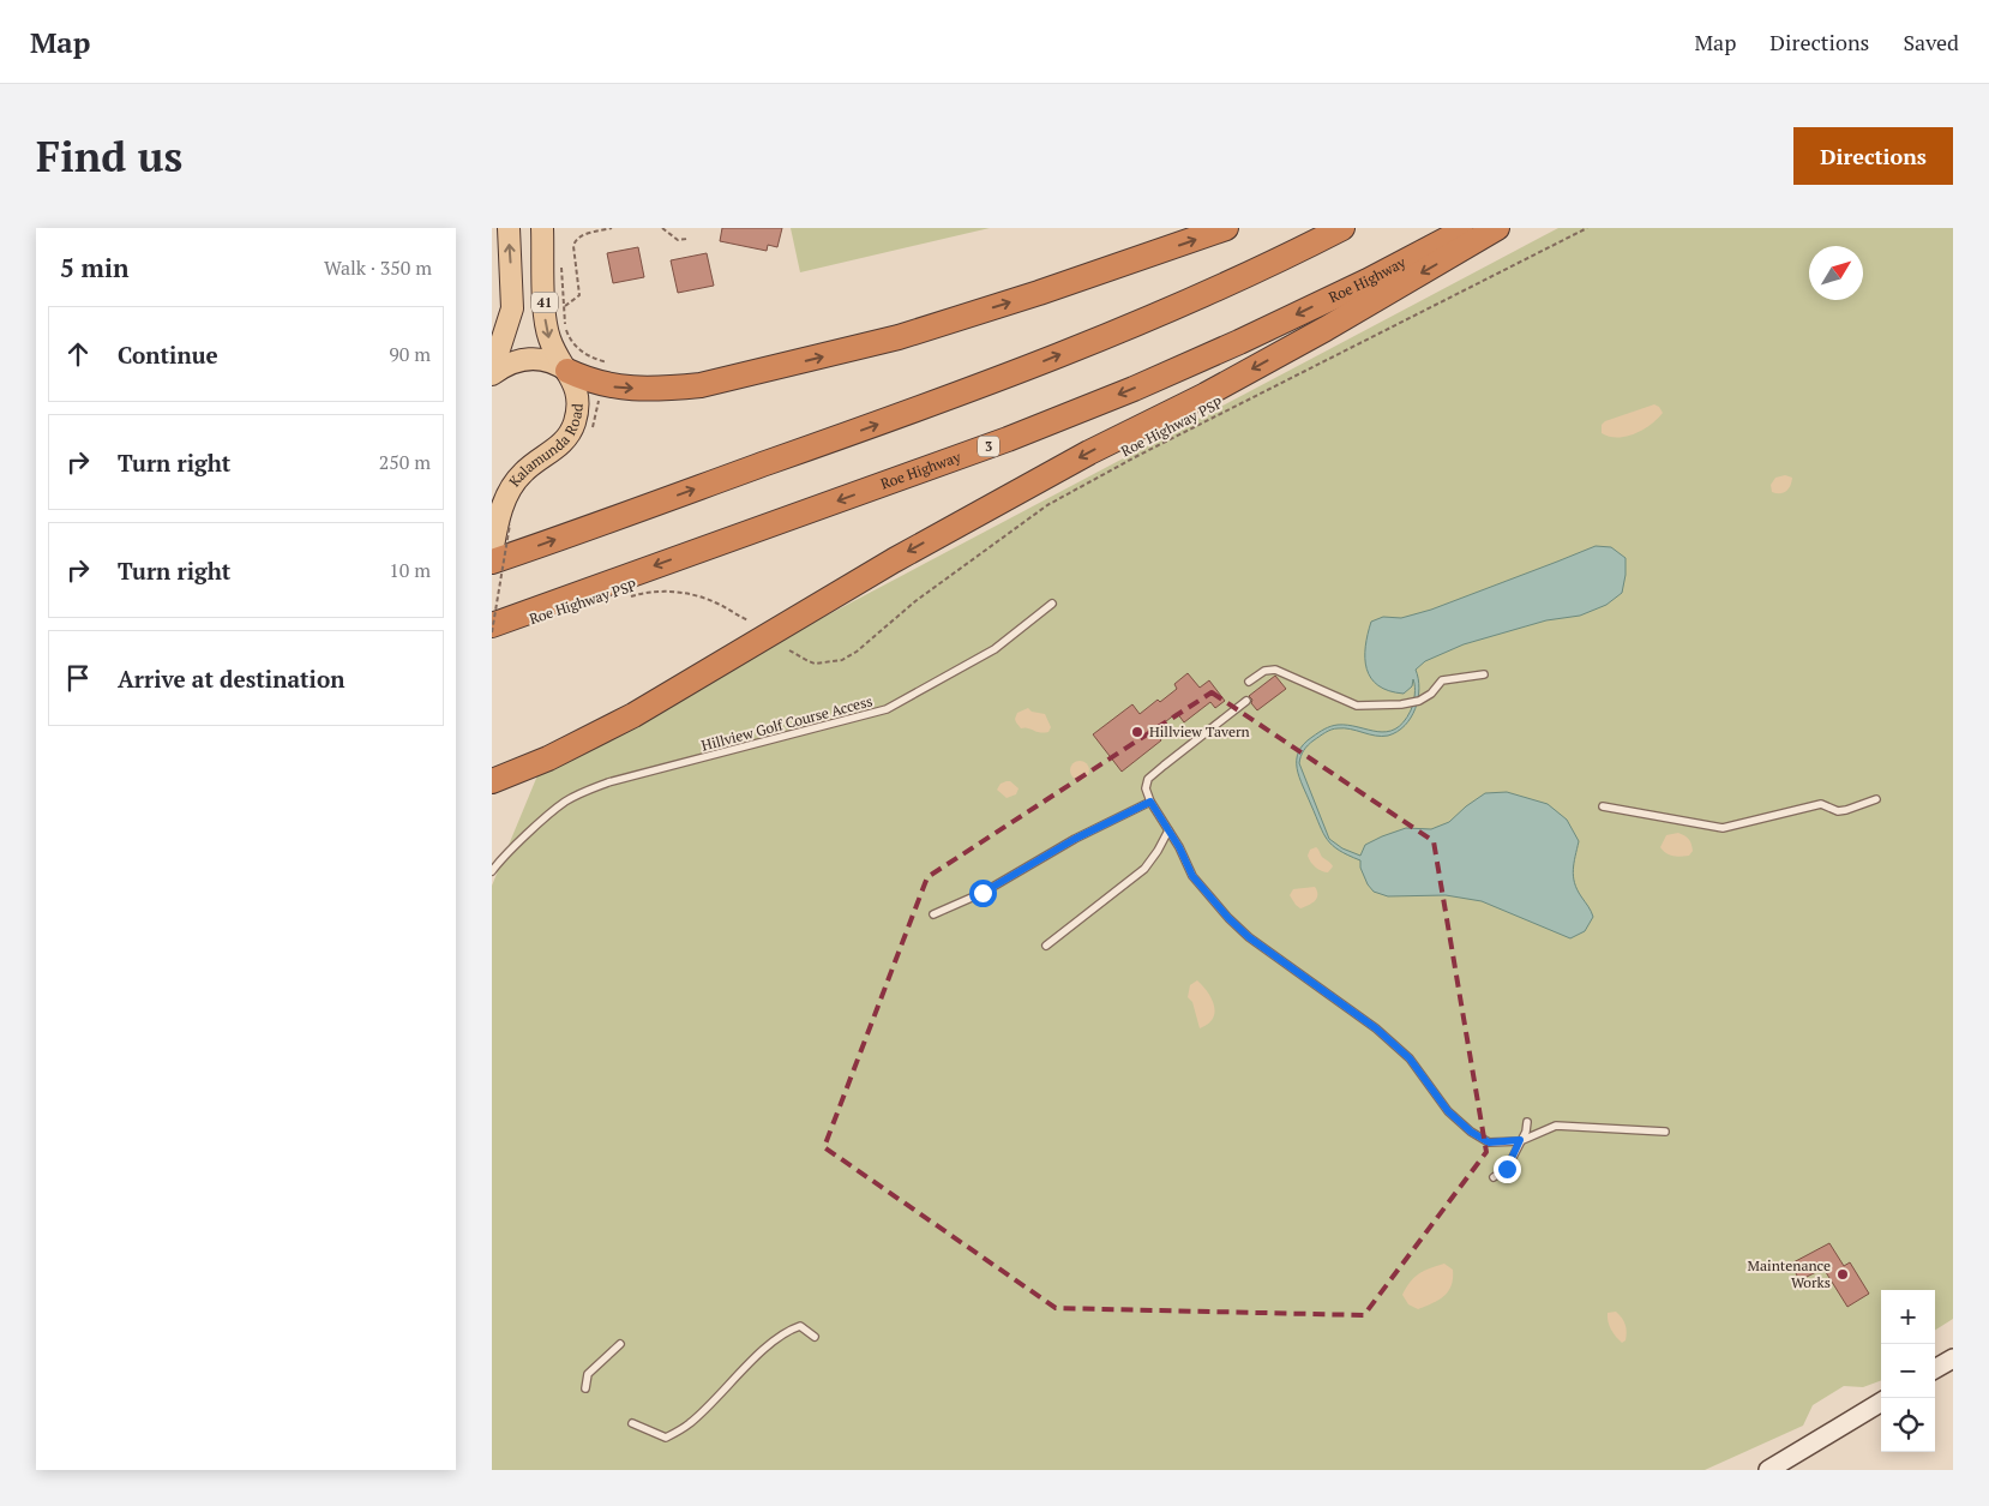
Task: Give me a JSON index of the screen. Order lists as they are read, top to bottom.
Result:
{
  "streets": {
    "highway": ["Roe Highway", "3"],
    "main road": ["41", "Kalamunda Road"],
    "lane": ["Hillview Golf Course Access"],
    "path": ["Roe Highway PSP"]
  },
  "places": ["Hillview Tavern", "Maintenance Works"],
  "north": "top right",
  "page": {
    "header": "Map",
    "nav": ["Map", "Directions", "Saved"],
    "buttons": "Directions",
    "title": "Find us",
    "heading": ["5 min", "Walk · 350 m"],
    "list": [
      ["Continue", "90 m"],
      ["Turn right", "250 m"],
      ["Turn right", "10 m"],
      "Arrive at destination"
    ],
    "map_buttons": ["+", "−"]
  }
}
